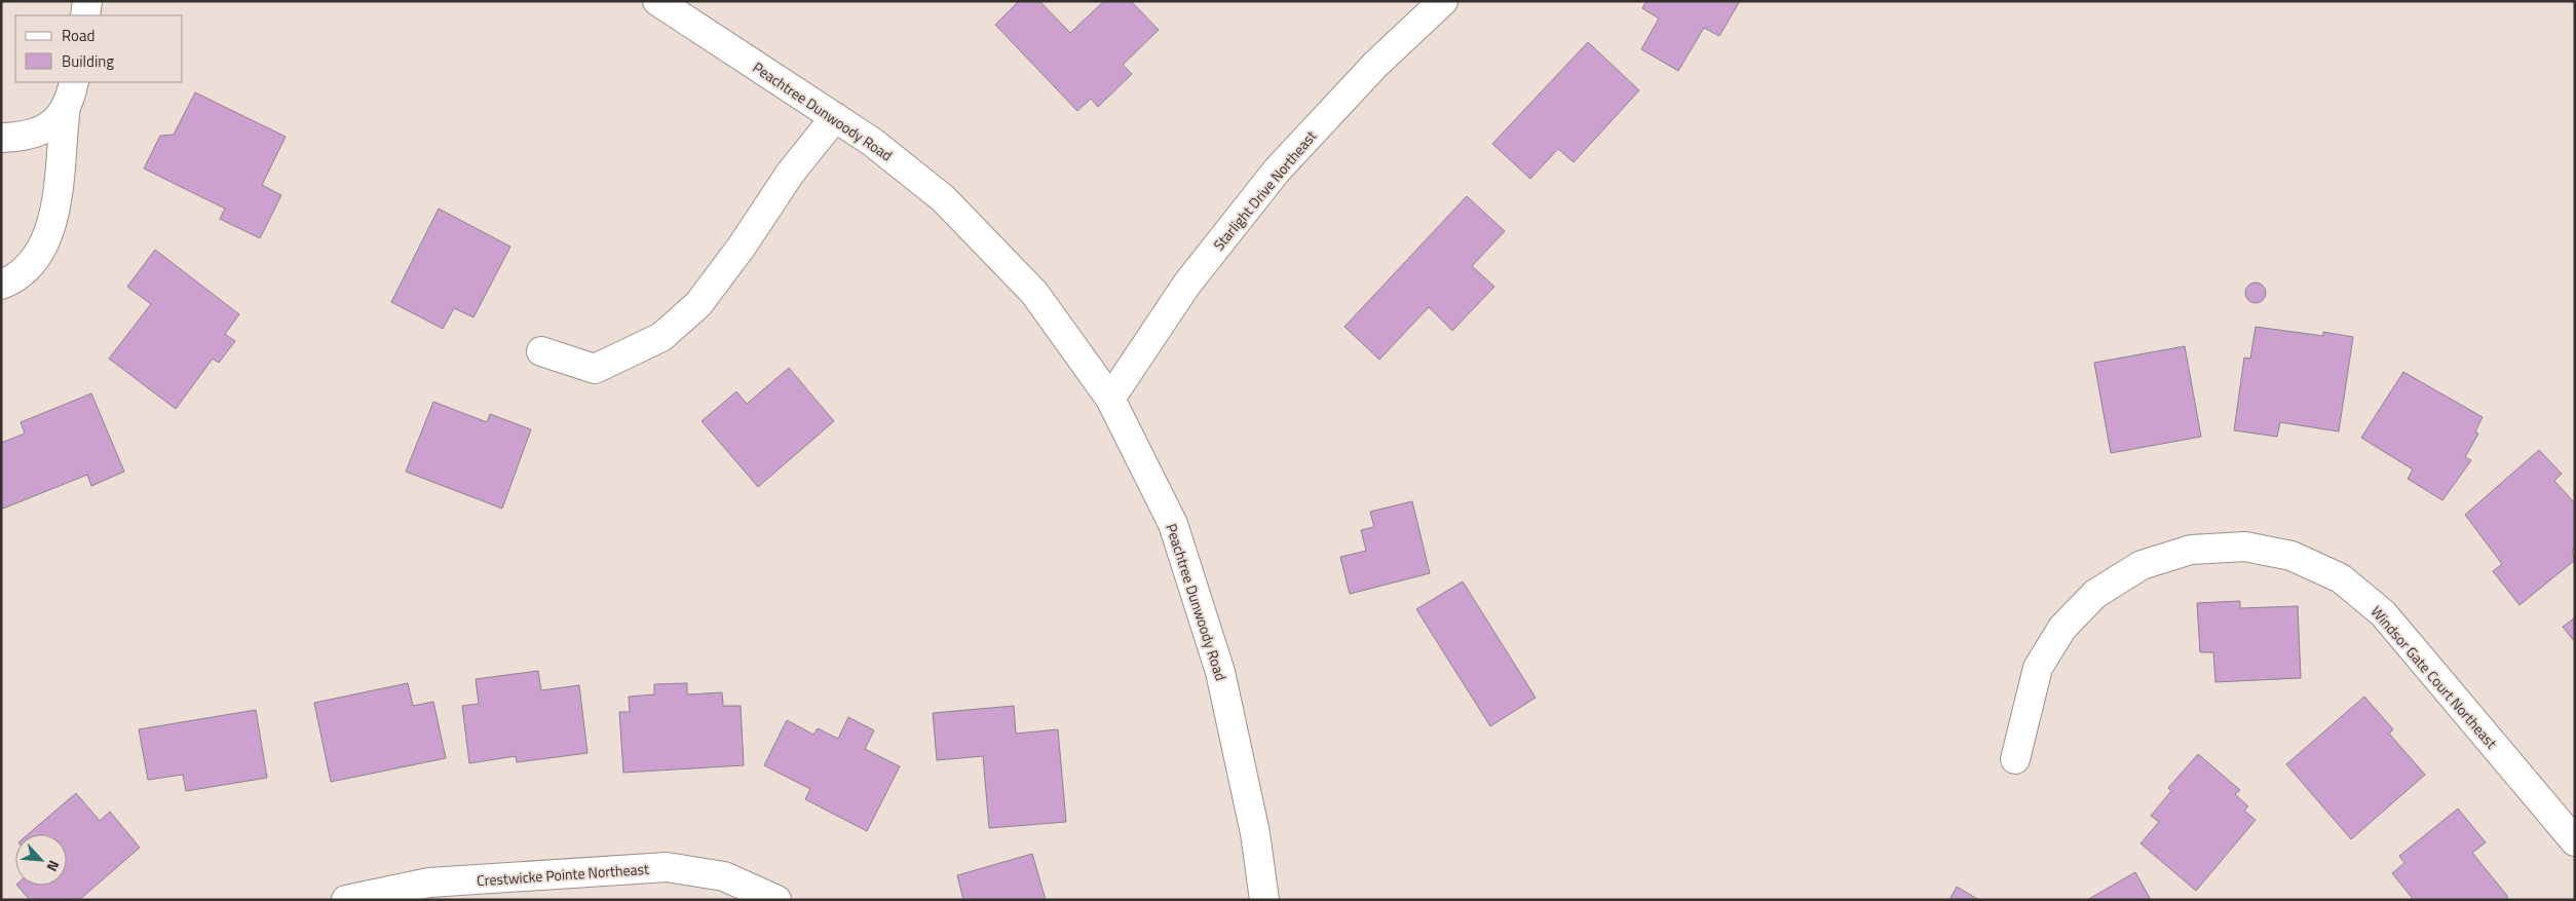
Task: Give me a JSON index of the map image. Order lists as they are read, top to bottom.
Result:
{
  "streets": {
    "street": [
      "Peachtree Dunwoody Road",
      "Starlight Drive Northeast",
      "Windsor Gate Court Northeast",
      "Crestwicke Pointe Northeast"
    ]
  },
  "crossings": [
    ["Peachtree Dunwoody Road", "Starlight Drive Northeast"]
  ],
  "legend": ["Road", "Building"],
  "north": "bottom right"
}
